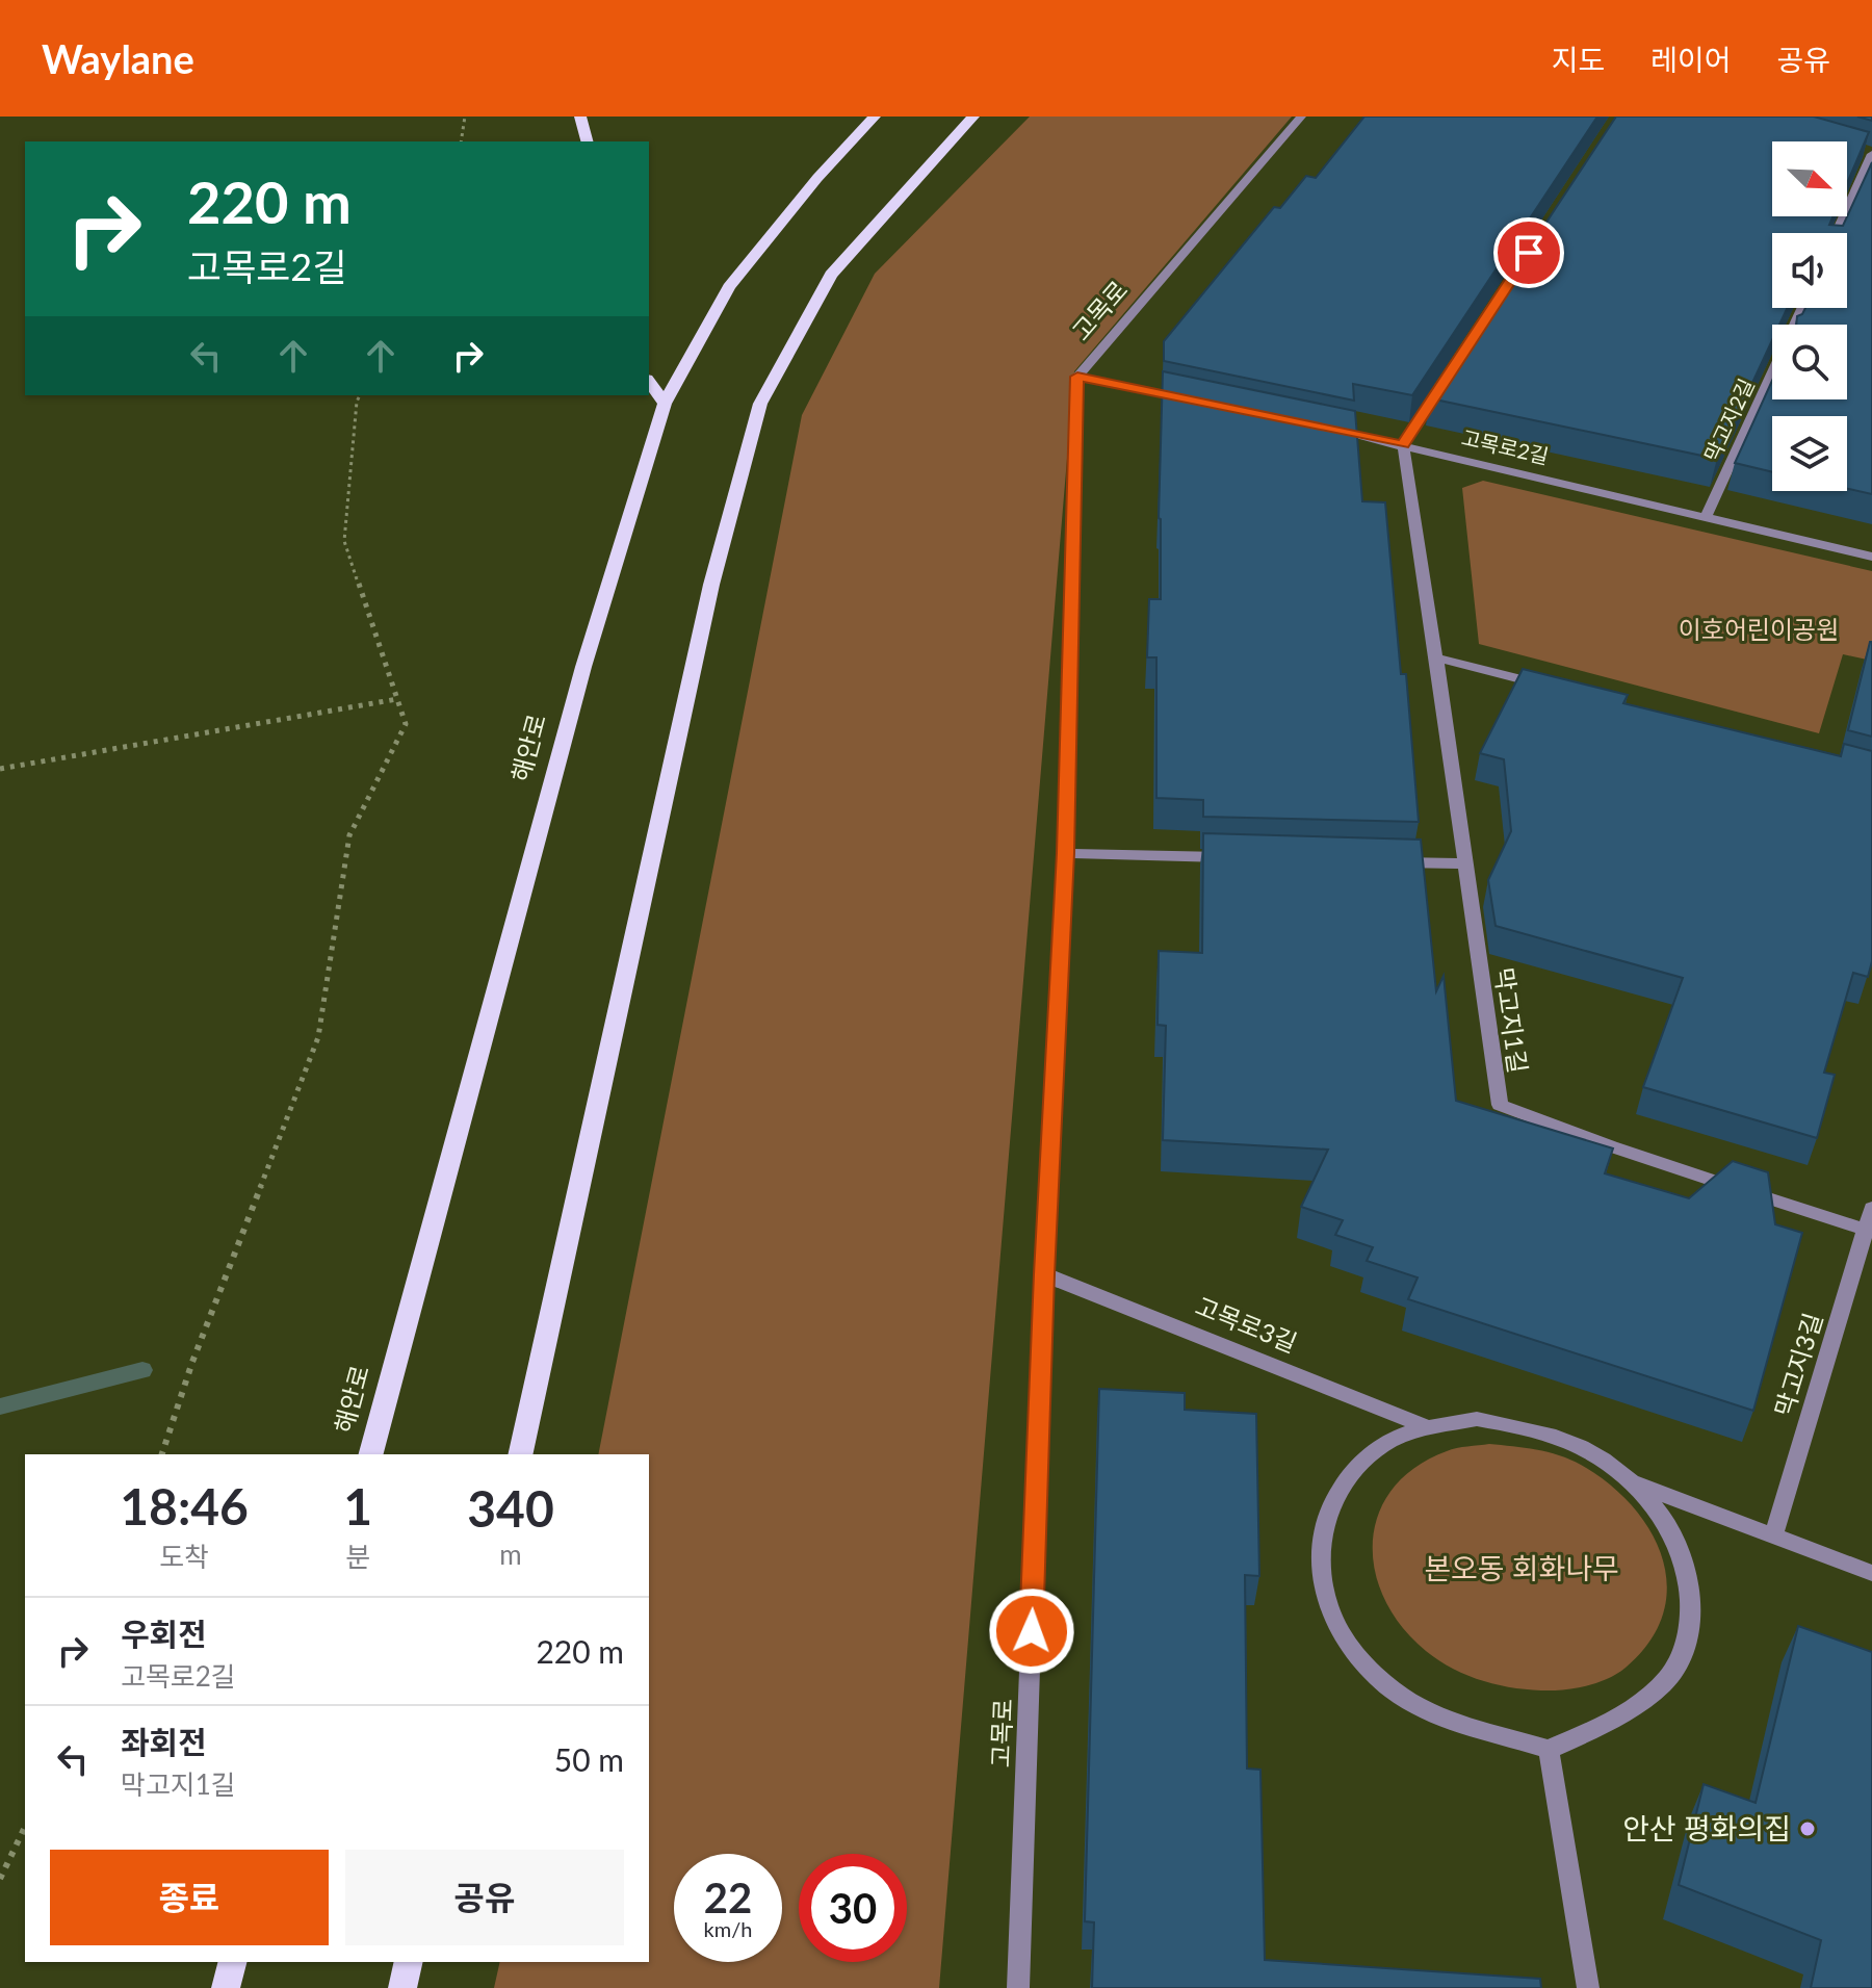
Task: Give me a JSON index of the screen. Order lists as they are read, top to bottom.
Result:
{
  "streets": {
    "main road": ["해안로"],
    "street": [
      "고목로",
      "막고지2길",
      "고목로2길",
      "막고지1길",
      "고목로3길",
      "막고지3길"
    ]
  },
  "crossings": [
    ["고목로", "고목로3길"],
    ["막고지2길", "고목로2길"],
    ["고목로2길", "막고지1길"],
    ["막고지1길", "막고지3길"]
  ],
  "parks": ["이호어린이공원", "본오동 회화나무"],
  "places": ["안산 평화의집"],
  "north": "bottom right",
  "page": {
    "header": "Waylane",
    "nav": ["지도", "레이어", "공유"],
    "turn": ["220 m", "고목로2길"],
    "eta": [
      "18:46",
      "도착",
      "1",
      "분",
      "340",
      "m"
    ],
    "list": [
      {
        "name": "우회전",
        "note": "고목로2길",
        "value": "220 m"
      },
      {
        "name": "좌회전",
        "note": "막고지1길",
        "value": "50 m"
      }
    ],
    "buttons": ["종료", "공유"],
    "speed": "22 km/h",
    "limit": "30"
  }
}
